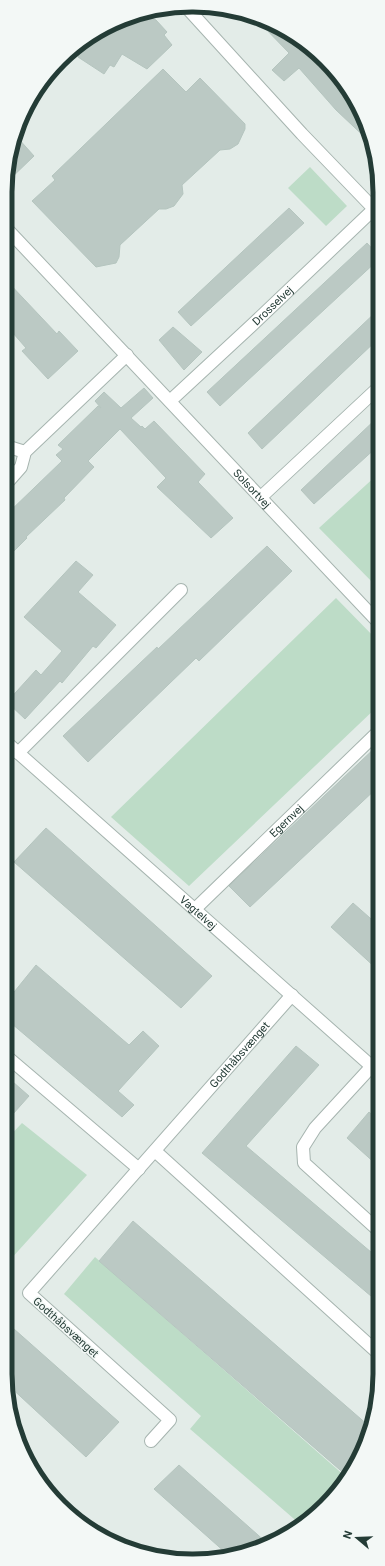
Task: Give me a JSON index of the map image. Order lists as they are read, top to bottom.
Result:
{
  "streets": {
    "street": [
      "Drosselvej",
      "Solsortvej",
      "Egernvej",
      "Vagtelvej",
      "Godthåbsvænget"
    ]
  },
  "crossings": [
    ["Drosselvej", "Solsortvej"],
    ["Egernvej", "Vagtelvej"],
    ["Vagtelvej", "Godthåbsvænget"]
  ],
  "north": "left"
}
